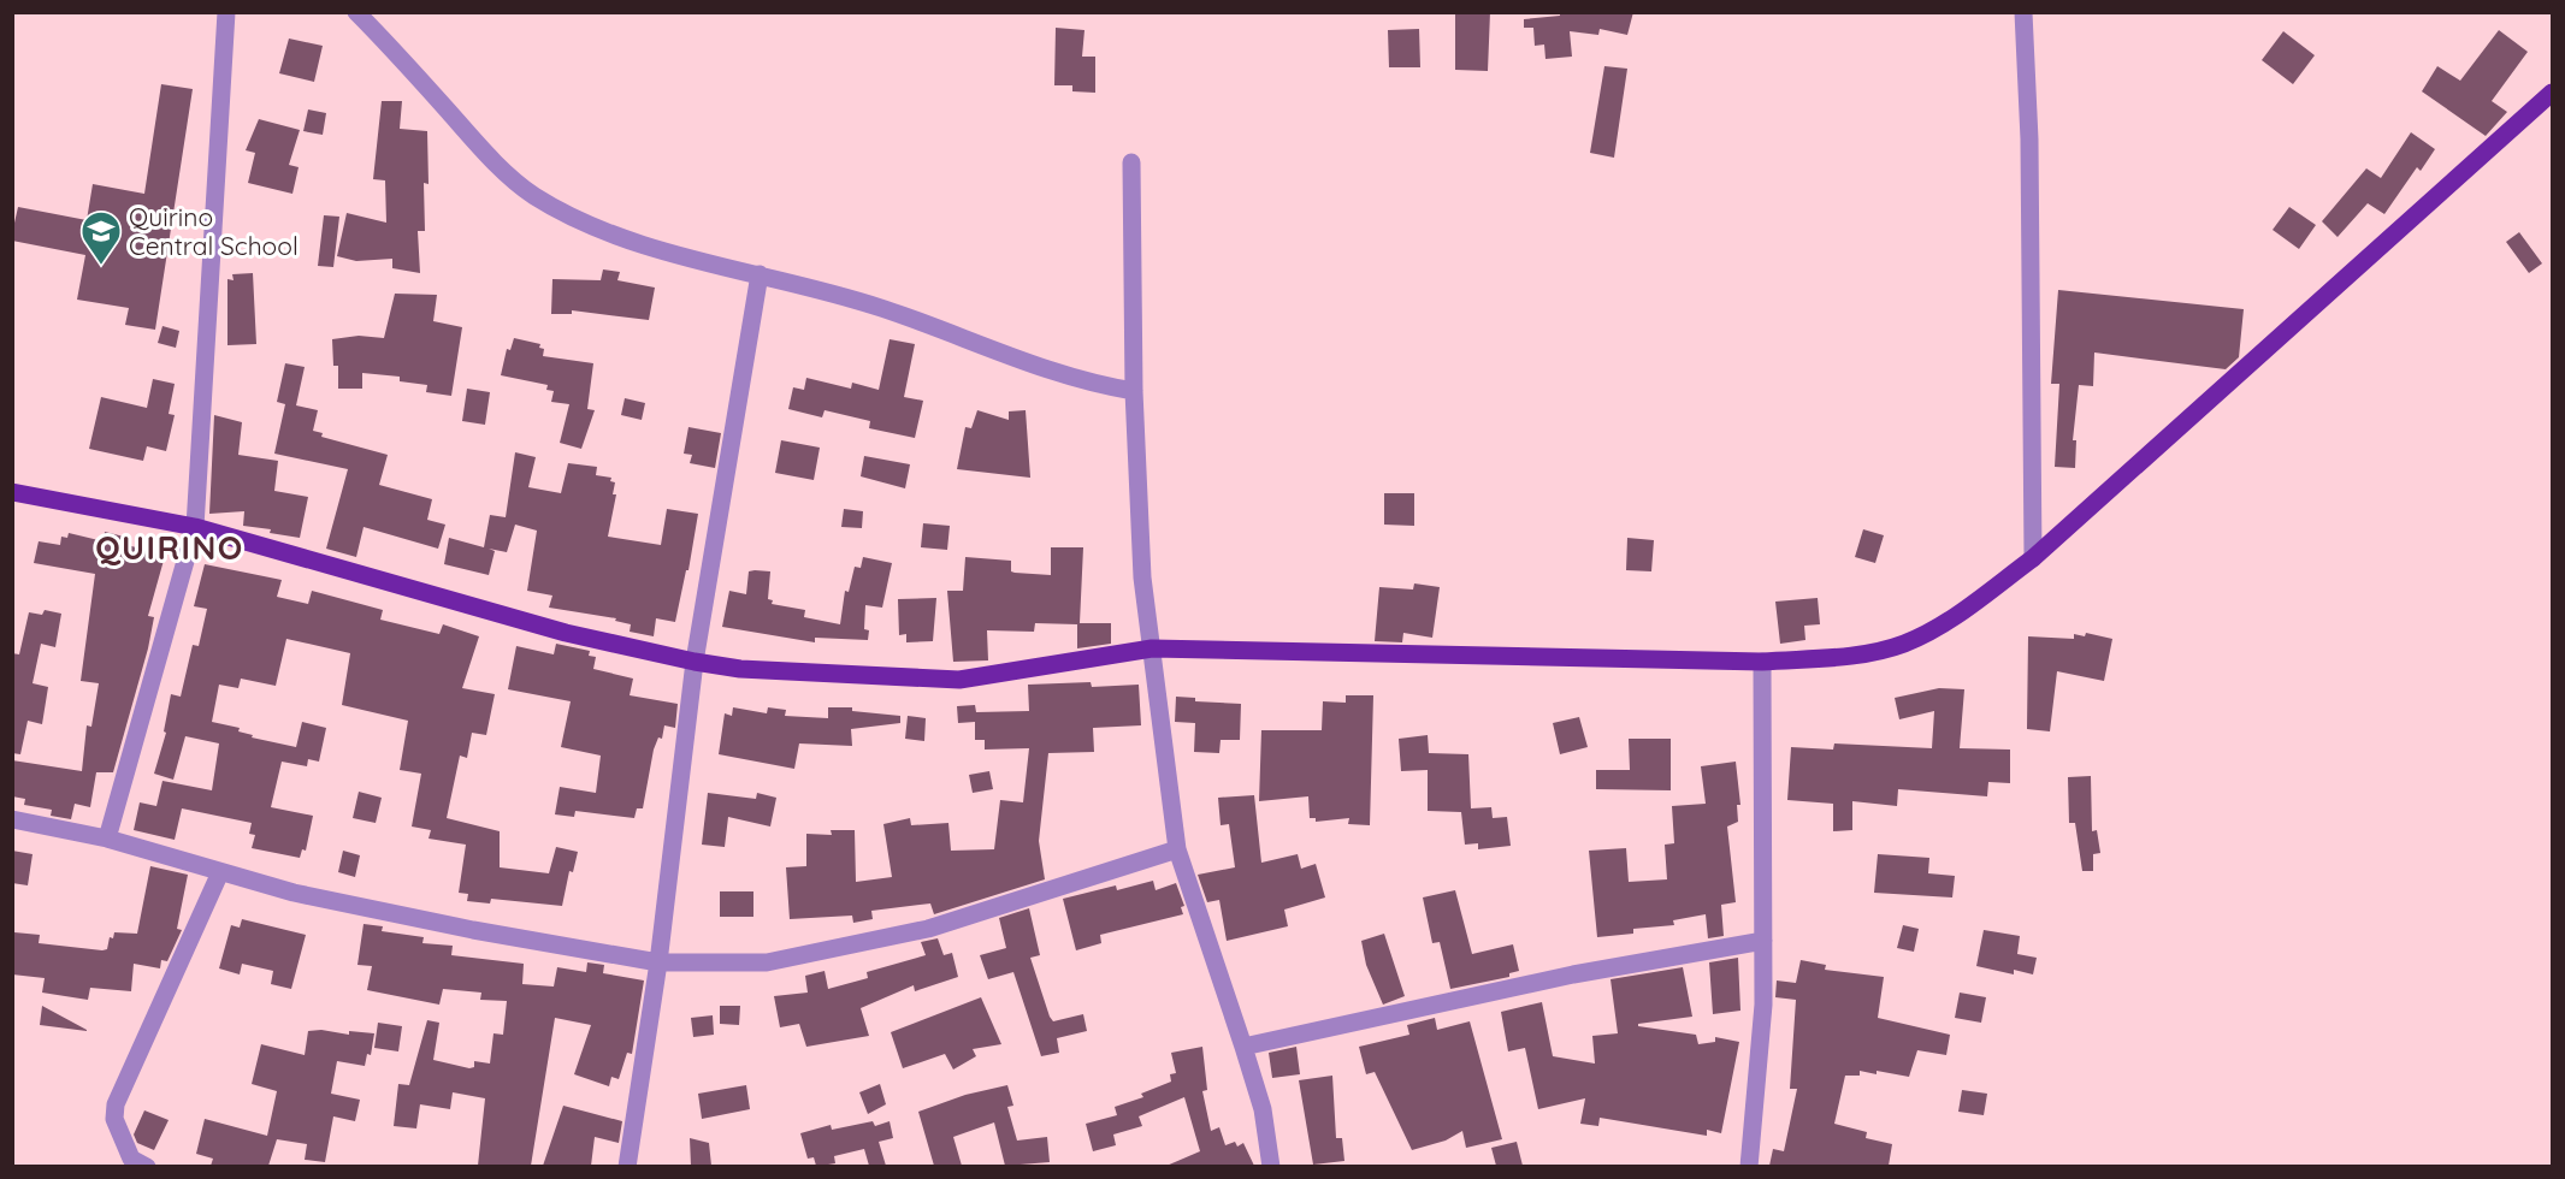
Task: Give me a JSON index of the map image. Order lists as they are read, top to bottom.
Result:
{
  "districts": ["QUIRINO"],
  "places": {
    "school or university": ["Quirino Central School"]
  }
}
